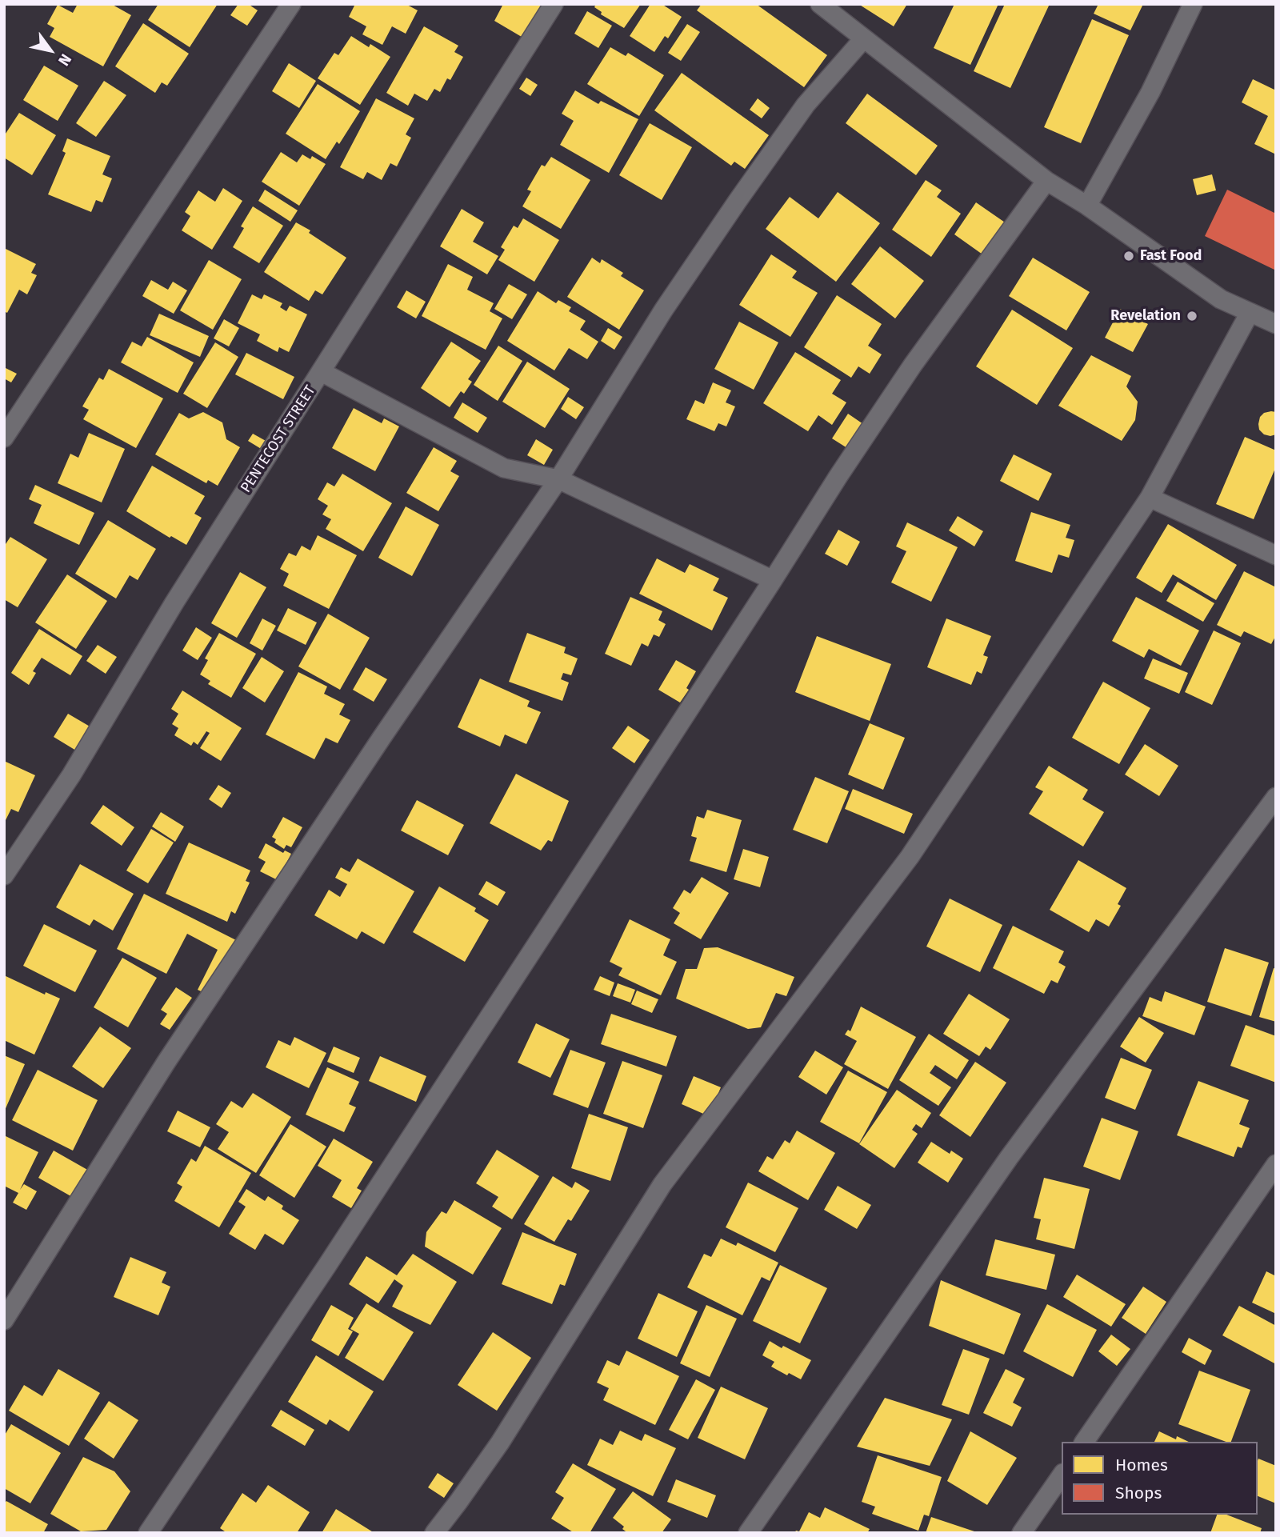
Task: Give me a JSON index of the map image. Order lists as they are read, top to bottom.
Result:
{
  "streets": {
    "street": ["PENTECOST STREET"]
  },
  "places": ["Fast Food", "Revelation"],
  "legend": ["Homes", "Shops"],
  "north": "bottom right"
}
